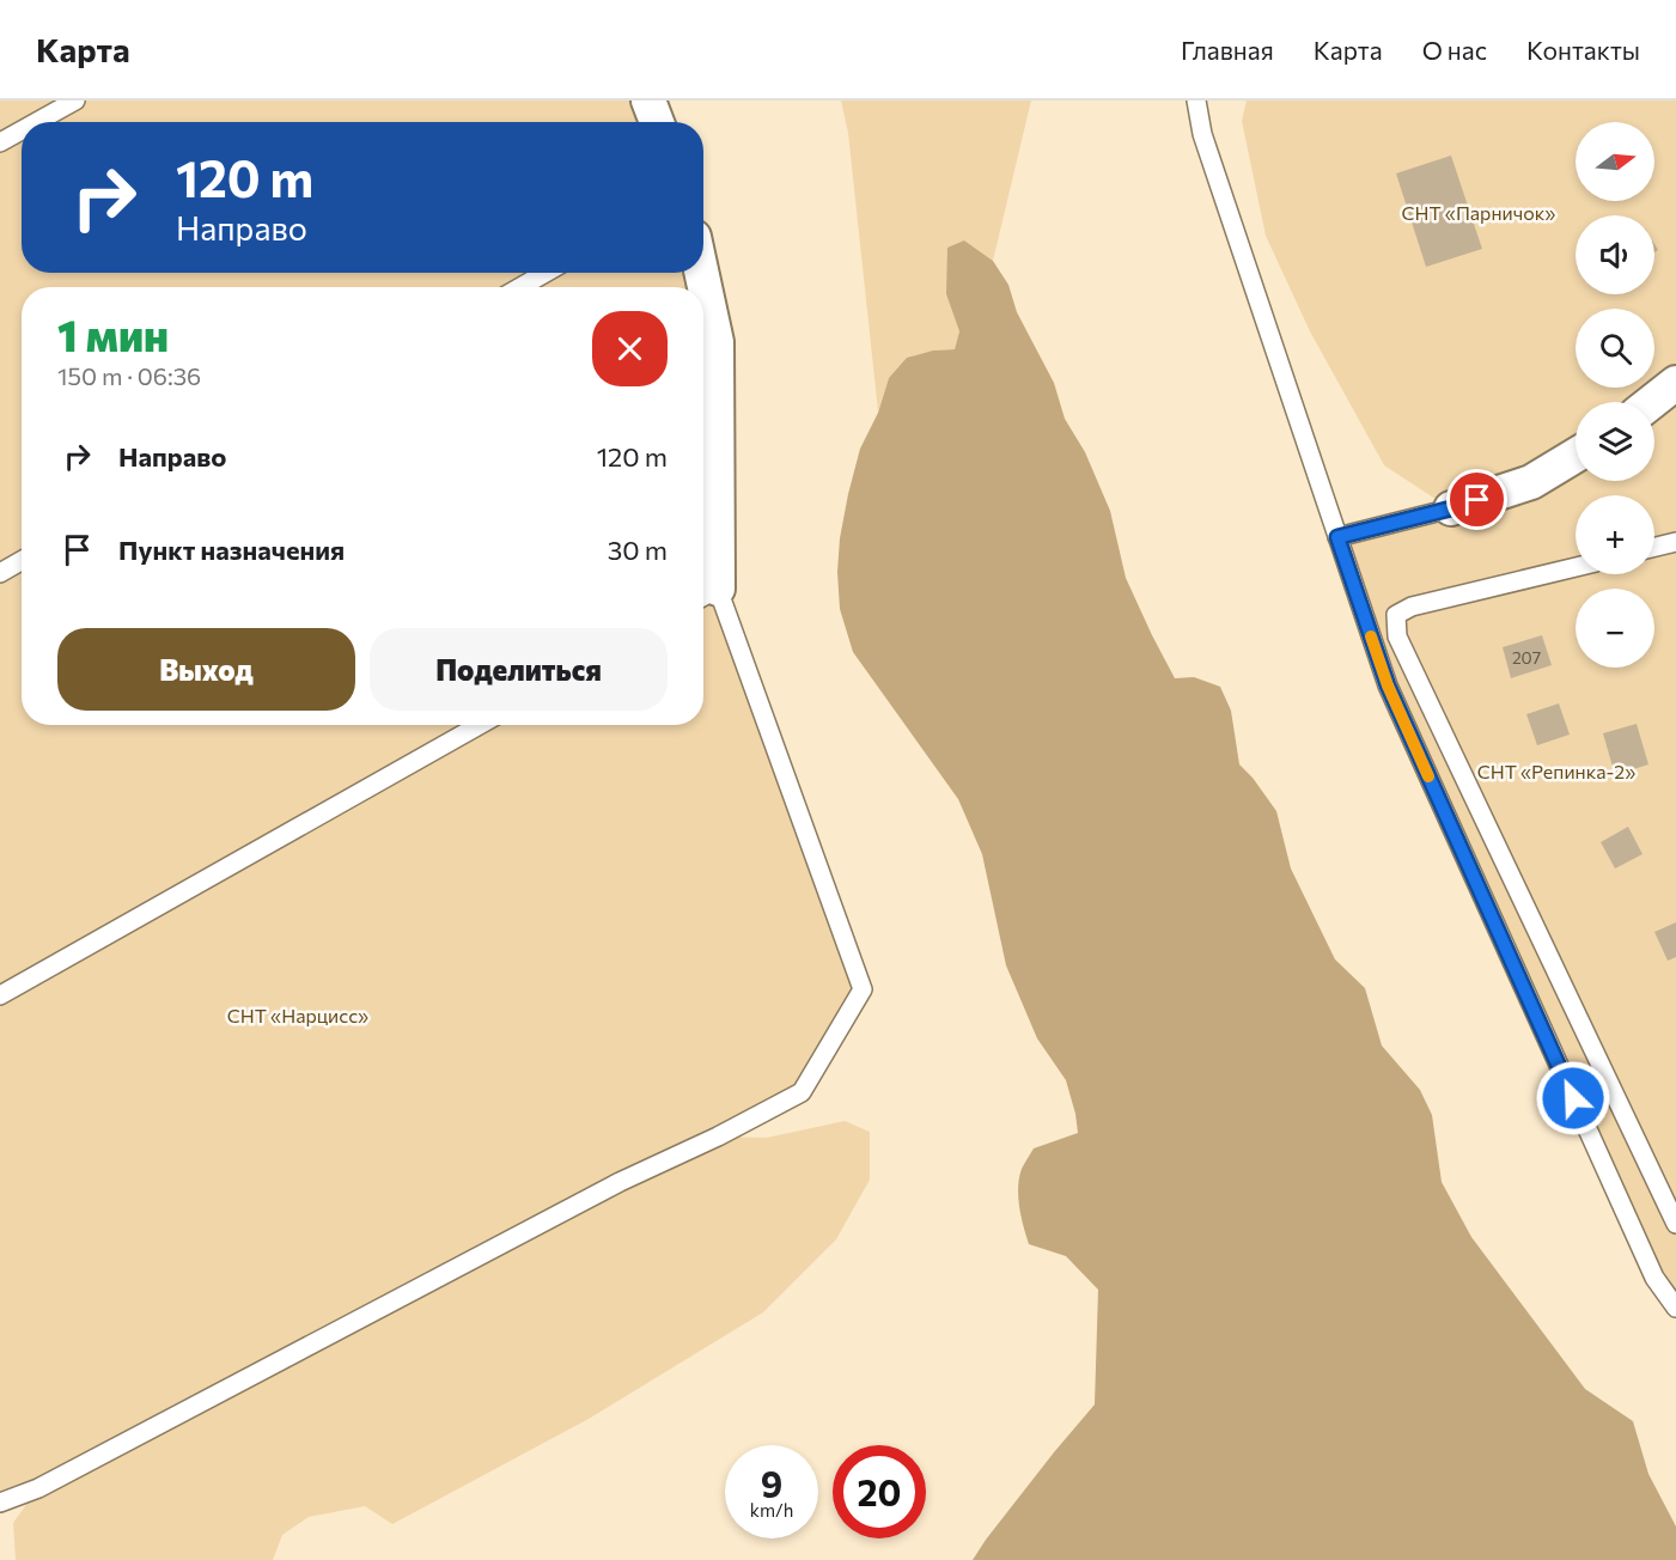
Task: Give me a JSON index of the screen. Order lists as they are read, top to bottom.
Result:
{
  "parks": ["СНТ «Парничок»", "СНТ «Репинка-2»", "СНТ «Нарцисс»"],
  "house_numbers": ["207"],
  "north": "right",
  "page": {
    "header": "Карта",
    "nav": [
      "Главная",
      "Карта",
      "О нас",
      "Контакты"
    ],
    "map_buttons": ["+", "−"],
    "turn": ["120 m", "Направо"],
    "heading": ["1 мин", "150 m · 06:36"],
    "list": [
      {
        "name": "Направо",
        "value": "120 m"
      },
      {
        "name": "Пункт назначения",
        "value": "30 m"
      }
    ],
    "buttons": ["Выход", "Поделиться"],
    "speed": "9 km/h",
    "limit": "20"
  }
}
